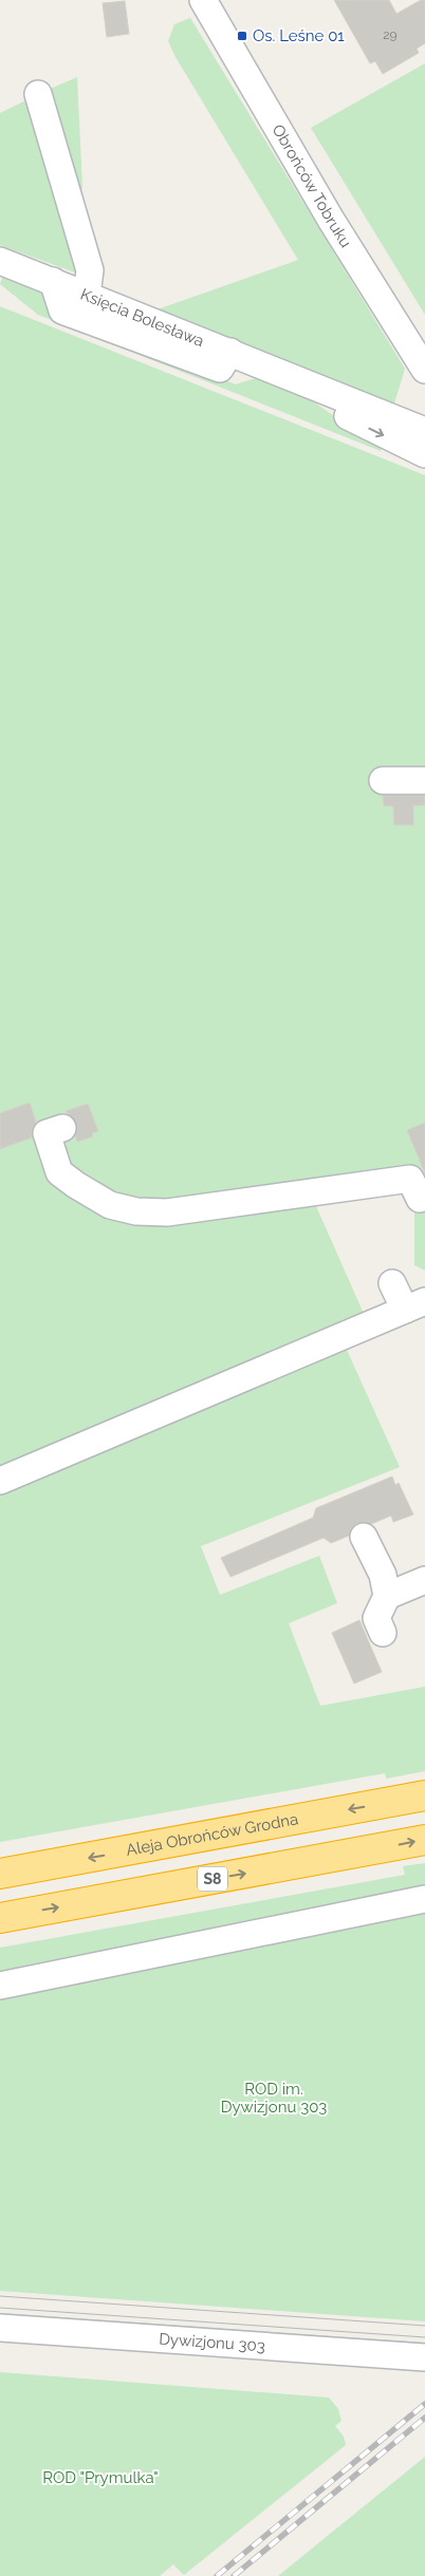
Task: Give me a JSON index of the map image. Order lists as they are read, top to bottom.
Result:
{
  "streets": {
    "highway": ["Aleja Obrońców Grodna", "S8"],
    "street": ["Obrońców Tobruku", "Księcia Bolesława", "Dywizjonu 303"]
  },
  "parks": ["ROD im. Dywizjonu 303", "ROD \"Prymulka\""],
  "places": {
    "transit": ["Os. Leśne 01"]
  },
  "house_numbers": ["29"]
}
